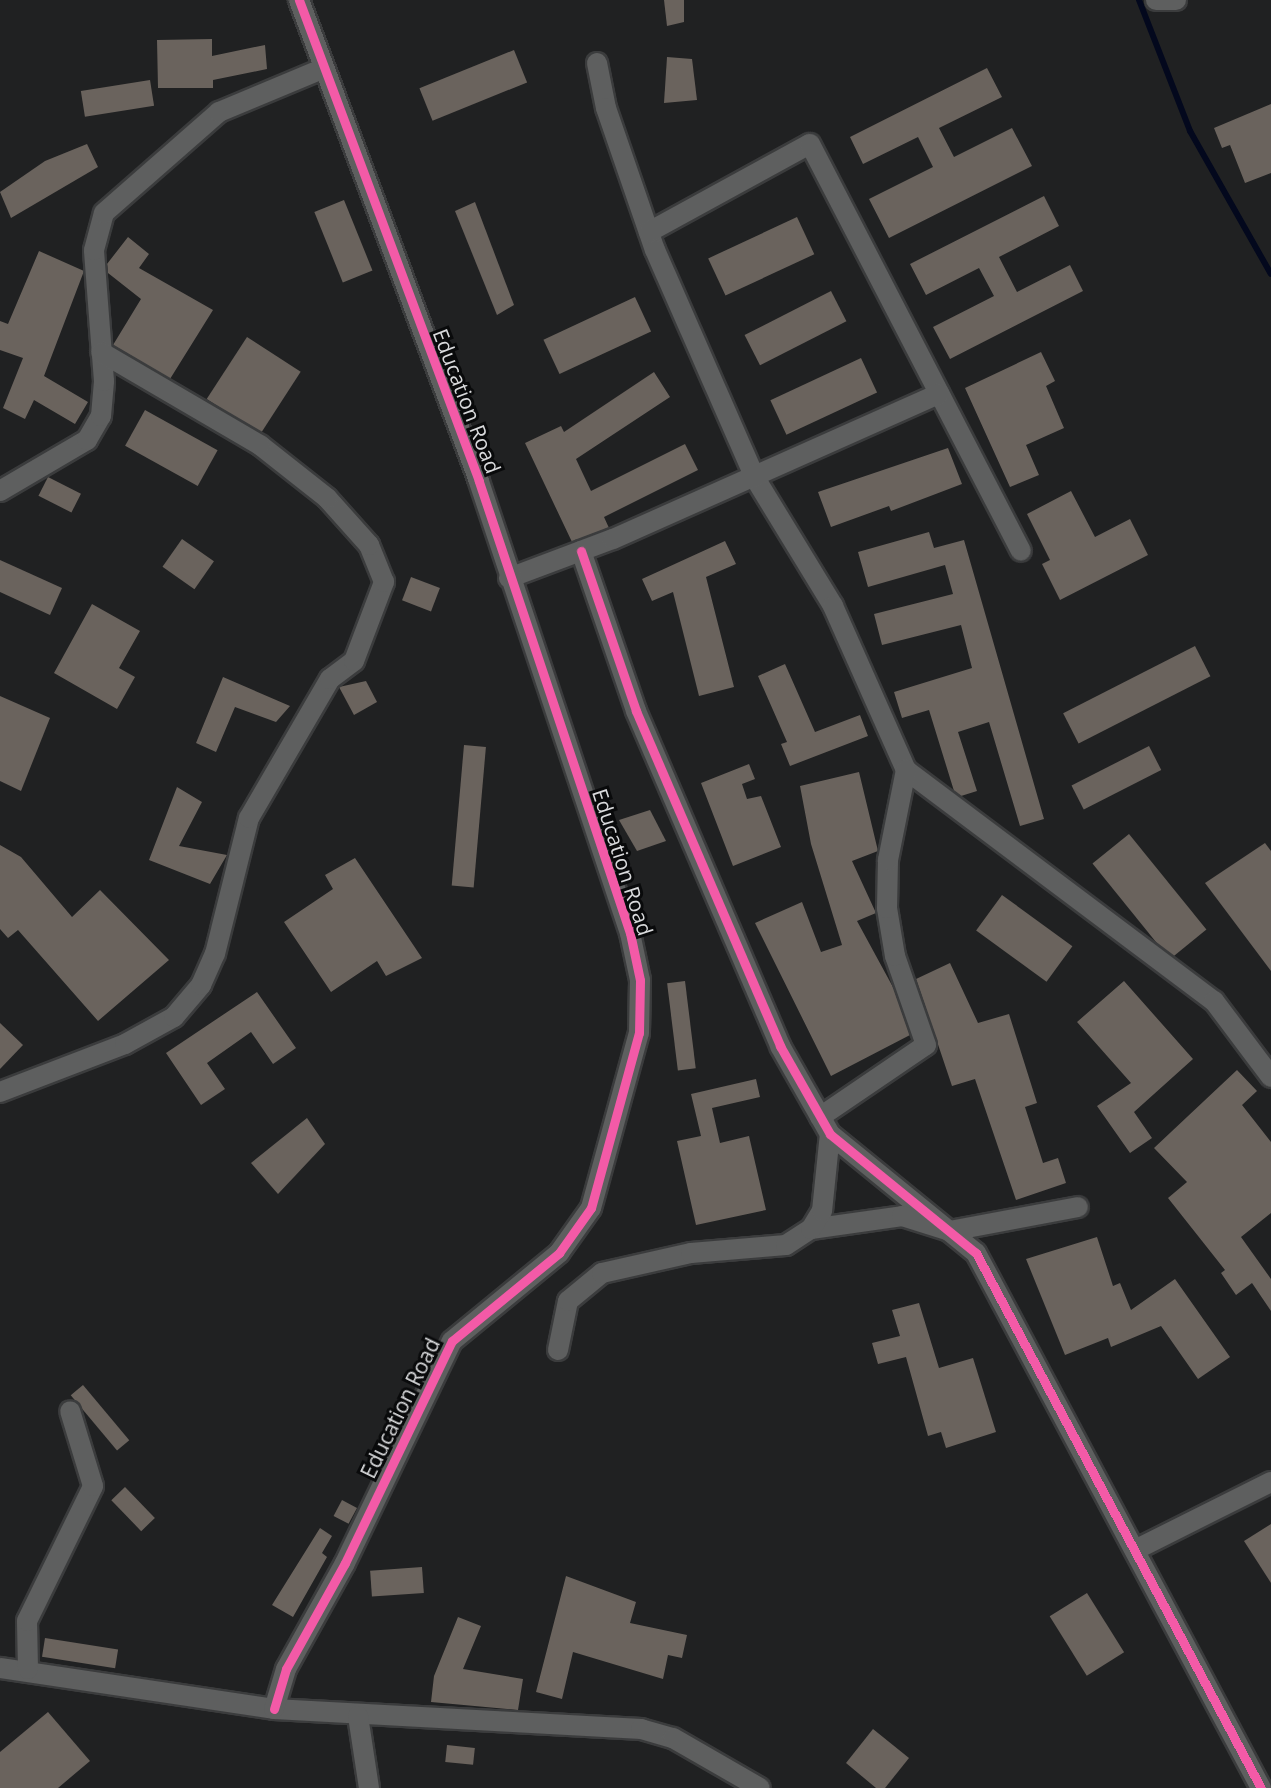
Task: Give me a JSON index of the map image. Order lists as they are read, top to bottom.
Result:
{
  "streets": {
    "street": ["Education Road"]
  }
}
